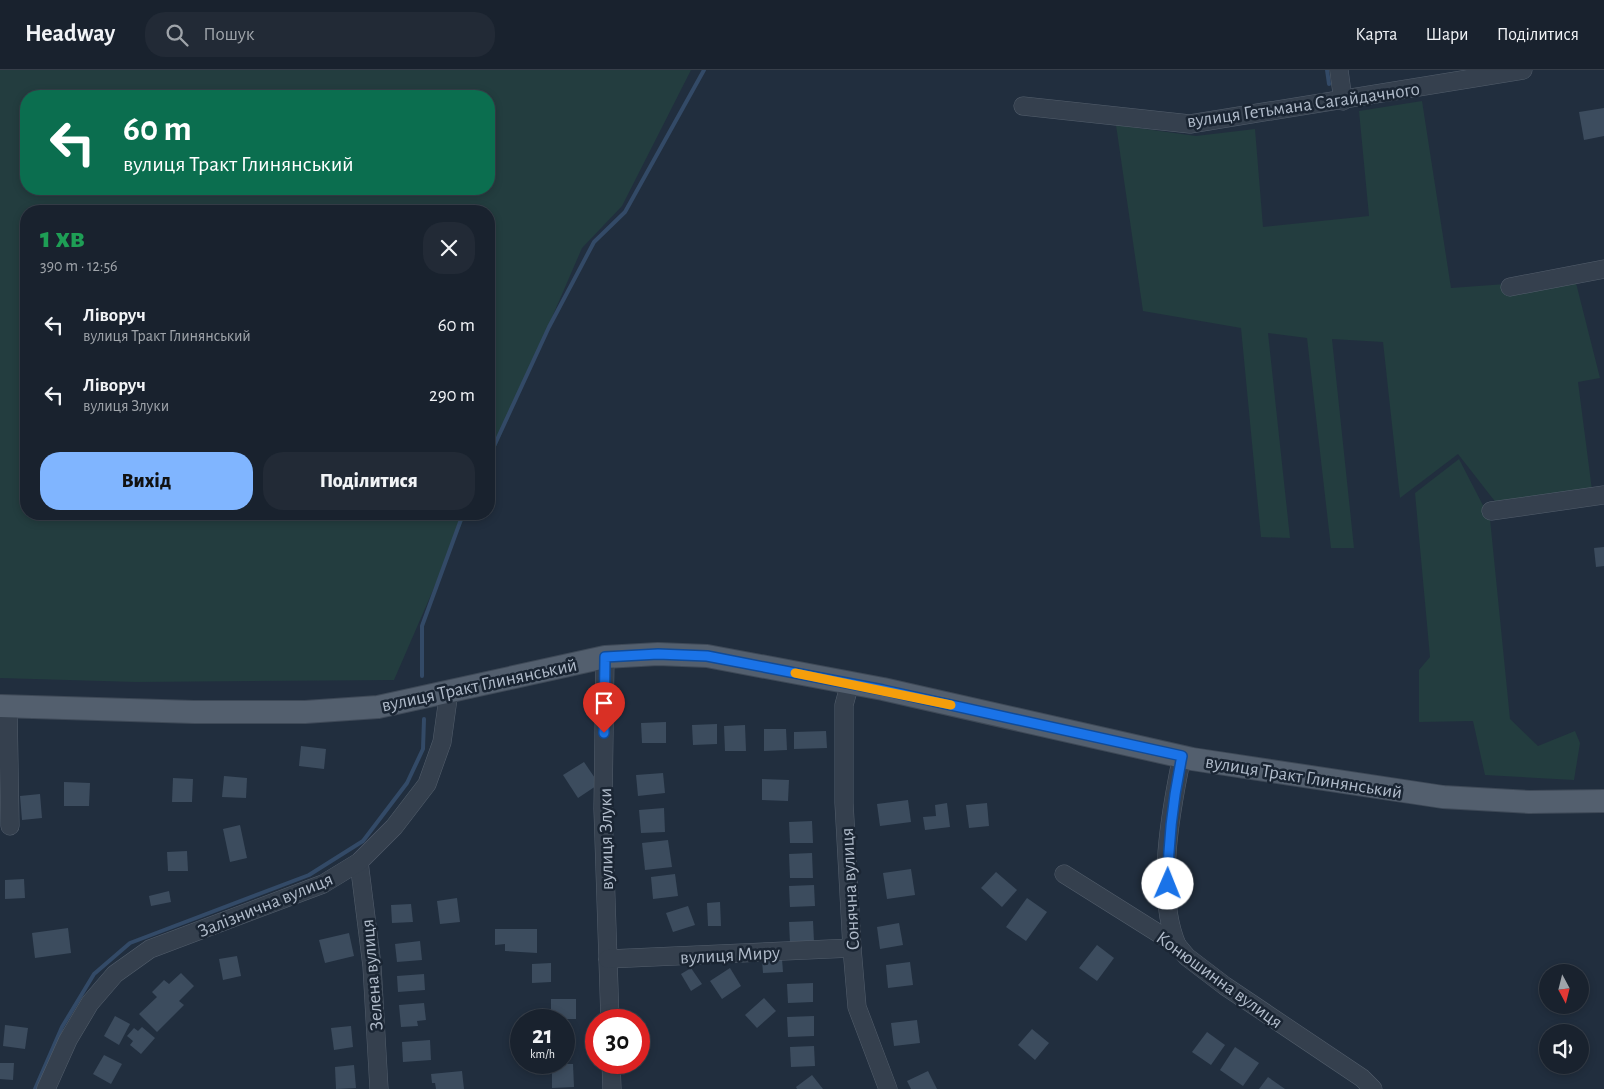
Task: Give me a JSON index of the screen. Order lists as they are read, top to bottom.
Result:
{
  "streets": {
    "main road": ["вулиця Тракт Глинянський"],
    "street": [
      "вулиця Гетьмана Сагайдачного",
      "вулиця Злуки",
      "Сонячна вулиця",
      "Залізнична вулиця",
      "вулиця Миру",
      "Зелена вулиця",
      "Конюшинна вулиця"
    ]
  },
  "crossings": [
    ["вулиця Тракт Глинянський", "вулиця Злуки"],
    ["вулиця Тракт Глинянський", "Сонячна вулиця"],
    ["вулиця Тракт Глинянський", "Залізнична вулиця"],
    ["вулиця Злуки", "вулиця Миру"],
    ["Сонячна вулиця", "вулиця Миру"],
    ["Залізнична вулиця", "Зелена вулиця"]
  ],
  "north": "bottom",
  "page": {
    "header": "Headway",
    "search": "Пошук",
    "nav": ["Карта", "Шари", "Поділитися"],
    "turn": ["60 m", "вулиця Тракт Глинянський"],
    "heading": ["1 хв", "390 m · 12:56"],
    "list": [
      {
        "name": "Ліворуч",
        "note": "вулиця Тракт Глинянський",
        "value": "60 m"
      },
      {
        "name": "Ліворуч",
        "note": "вулиця Злуки",
        "value": "290 m"
      }
    ],
    "buttons": ["Вихід", "Поділитися"],
    "speed": "21 km/h",
    "limit": "30"
  }
}
